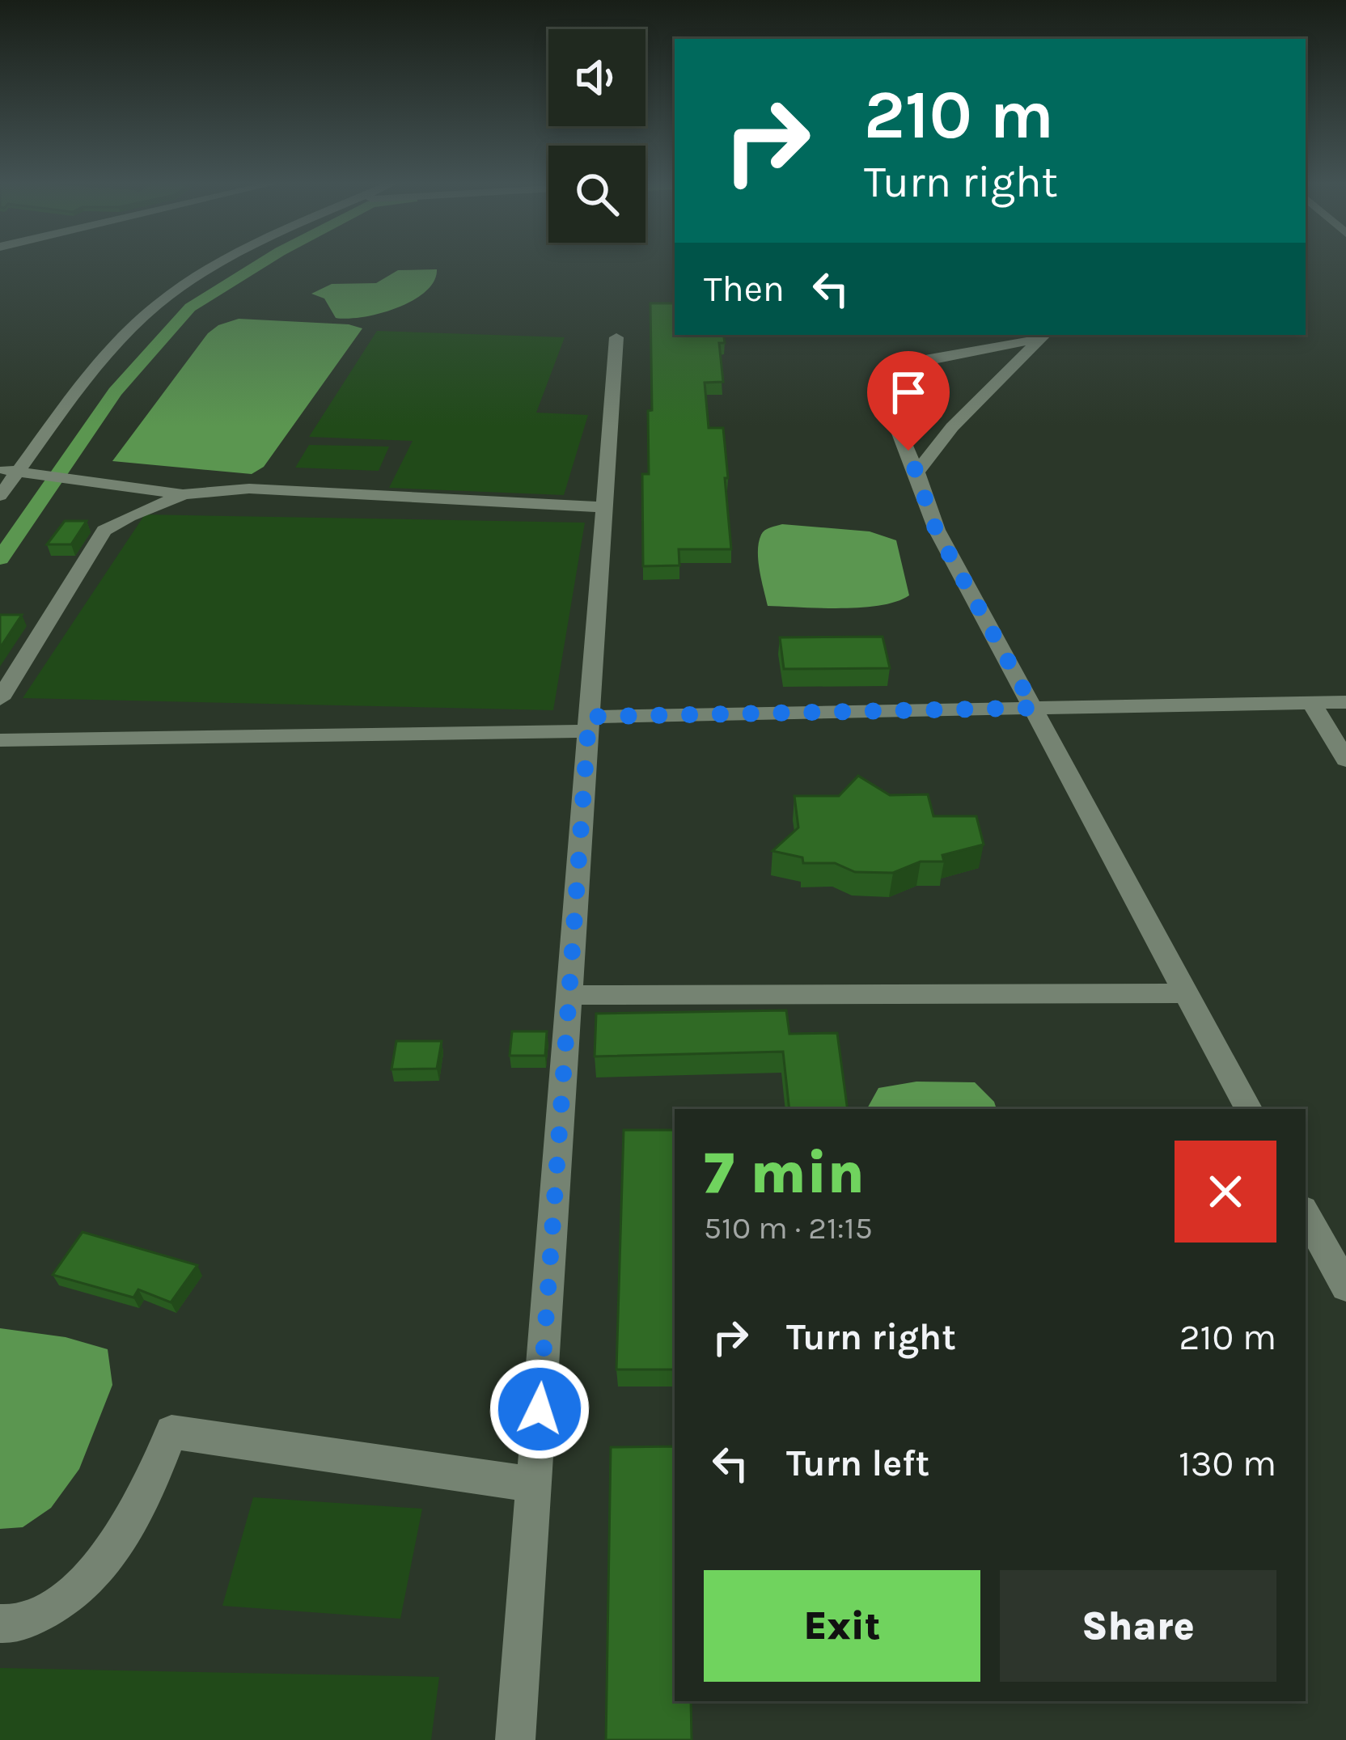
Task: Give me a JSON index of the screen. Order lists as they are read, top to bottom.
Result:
{
  "page": {
    "turn": ["210 m", "Turn right"],
    "then": "Then",
    "heading": ["7 min", "510 m · 21:15"],
    "list": [
      {
        "name": "Turn right",
        "value": "210 m"
      },
      {
        "name": "Turn left",
        "value": "130 m"
      }
    ],
    "buttons": ["Exit", "Share"]
  }
}
